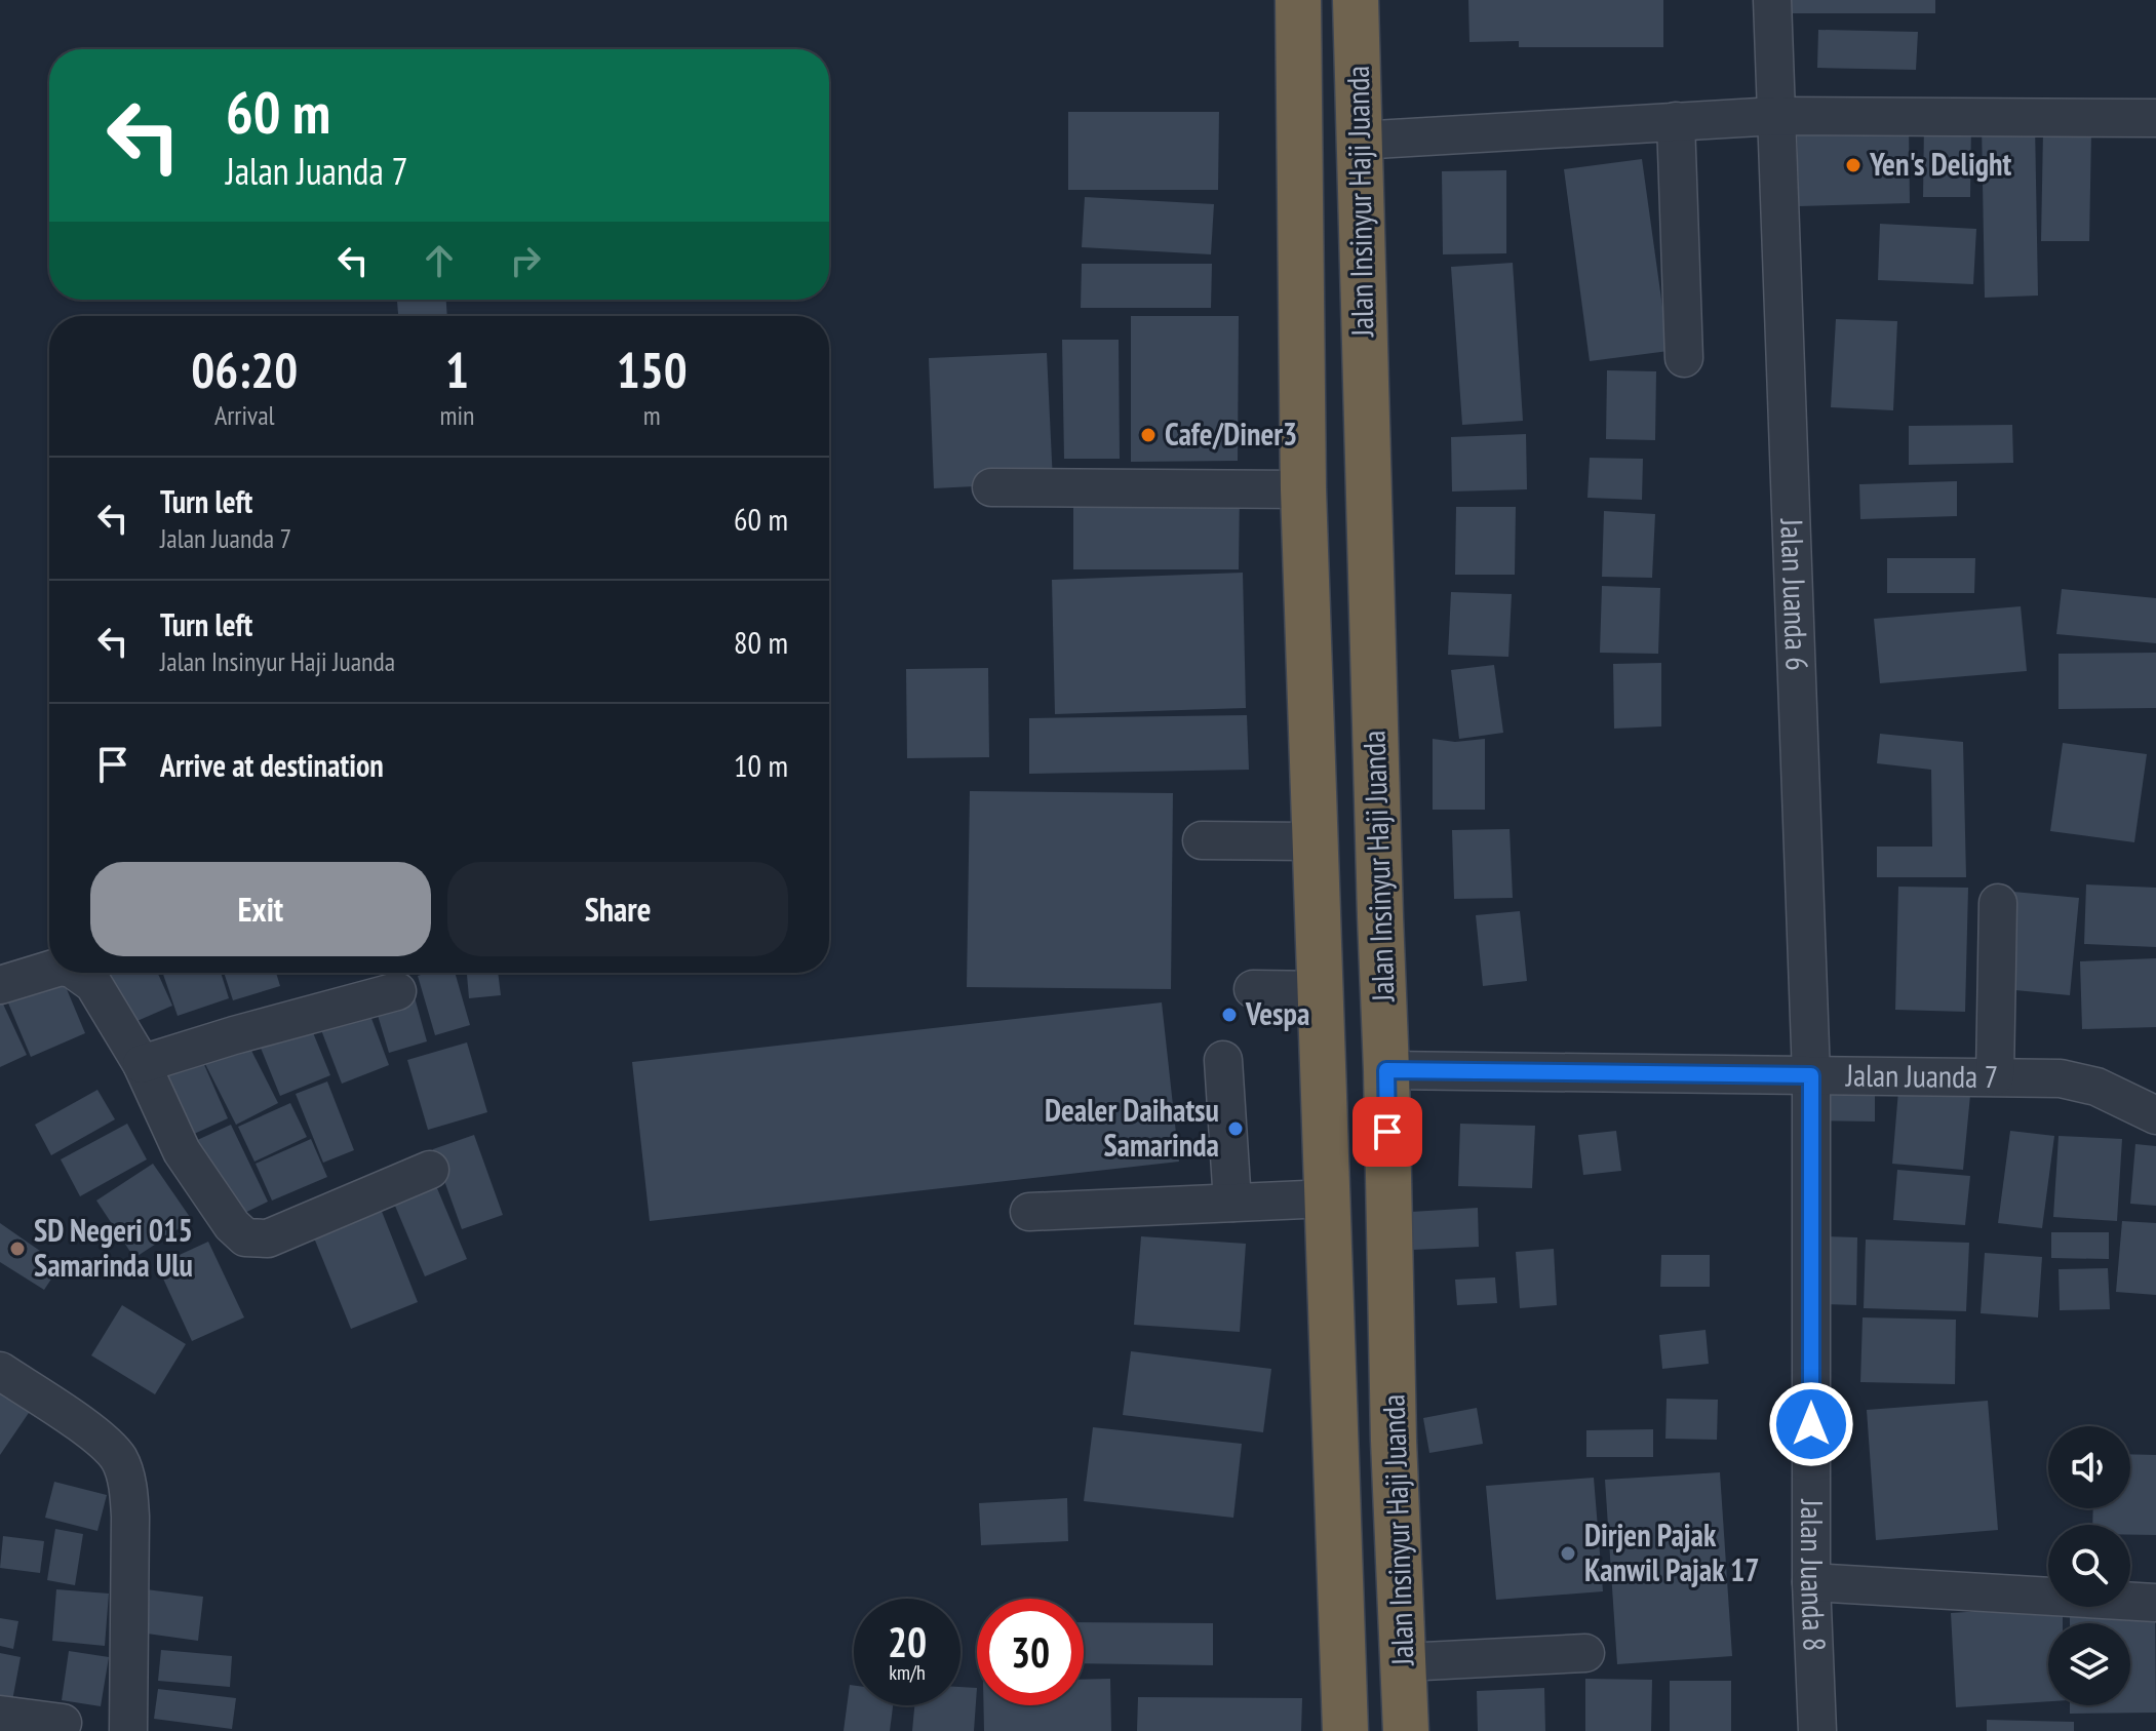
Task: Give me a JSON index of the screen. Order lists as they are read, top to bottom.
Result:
{
  "streets": {
    "highway": ["Jalan Insinyur Haji Juanda"],
    "street": ["Jalan Juanda 6", "Jalan Juanda 7", "Jalan Juanda 8"]
  },
  "crossings": [
    ["Jalan Insinyur Haji Juanda", "Jalan Juanda 7"],
    ["Jalan Juanda 6", "Jalan Juanda 7"],
    ["Jalan Juanda 6", "Jalan Juanda 8"],
    ["Jalan Juanda 7", "Jalan Juanda 8"]
  ],
  "places": [
    "Yen's Delight",
    "Cafe/Diner3",
    "Vespa",
    "Dealer Daihatsu Samarinda",
    "SD Negeri 015 Samarinda Ulu",
    "Dirjen Pajak Kanwil Pajak 17"
  ],
  "page": {
    "turn": ["60 m", "Jalan Juanda 7"],
    "eta": [
      "06:20",
      "Arrival",
      "1",
      "min",
      "150",
      "m"
    ],
    "list": [
      {
        "name": "Turn left",
        "note": "Jalan Juanda 7",
        "value": "60 m"
      },
      {
        "name": "Turn left",
        "note": "Jalan Insinyur Haji Juanda",
        "value": "80 m"
      },
      {
        "name": "Arrive at destination",
        "value": "10 m"
      }
    ],
    "buttons": ["Exit", "Share"],
    "speed": "20 km/h",
    "limit": "30"
  }
}
